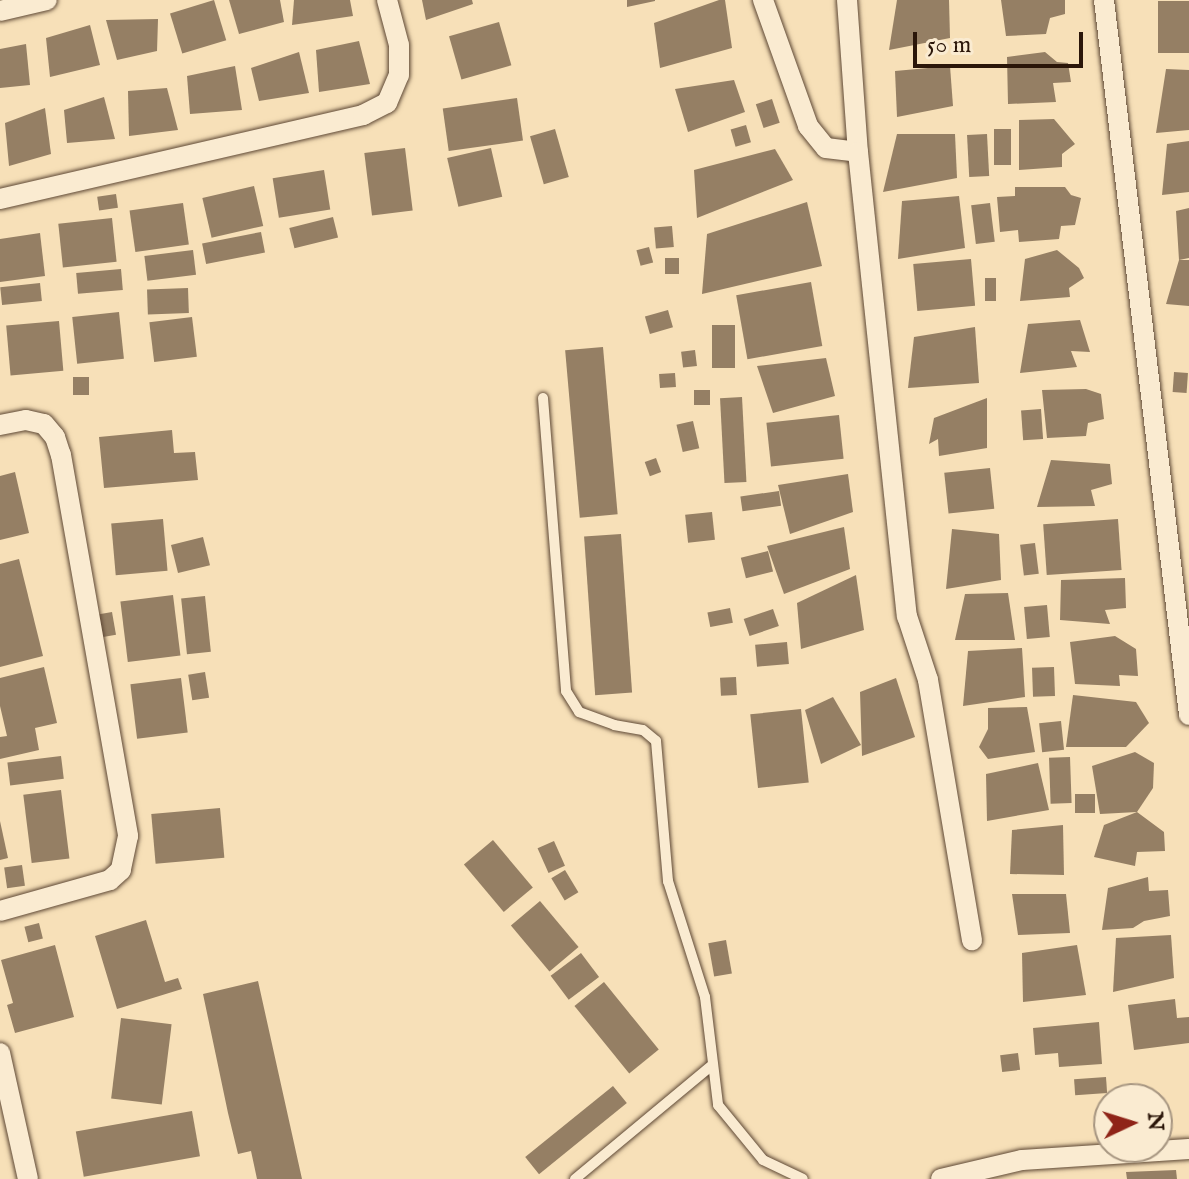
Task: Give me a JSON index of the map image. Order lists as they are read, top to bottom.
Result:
{
  "scale_bar": "50 m",
  "north": "right"
}
